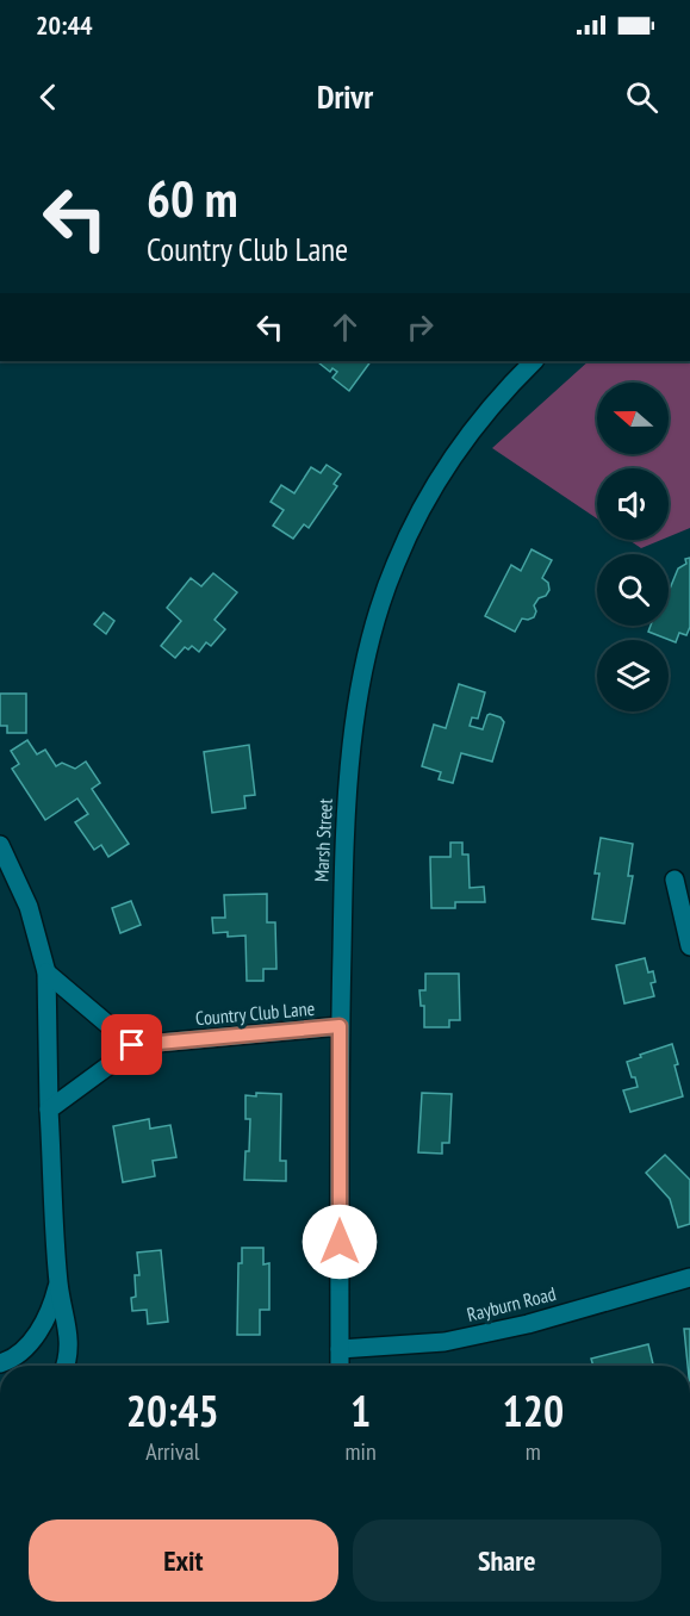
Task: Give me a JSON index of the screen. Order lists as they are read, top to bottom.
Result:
{
  "streets": {
    "street": ["Marsh Street", "Country Club Lane", "Rayburn Road"]
  },
  "crossings": [
    ["Marsh Street", "Country Club Lane"],
    ["Marsh Street", "Rayburn Road"]
  ],
  "north": "left",
  "page": {
    "status": "20:44",
    "header": "Drivr",
    "turn": ["60 m", "Country Club Lane"],
    "eta": [
      "20:45",
      "Arrival",
      "1",
      "min",
      "120",
      "m"
    ],
    "buttons": ["Exit", "Share"]
  }
}
